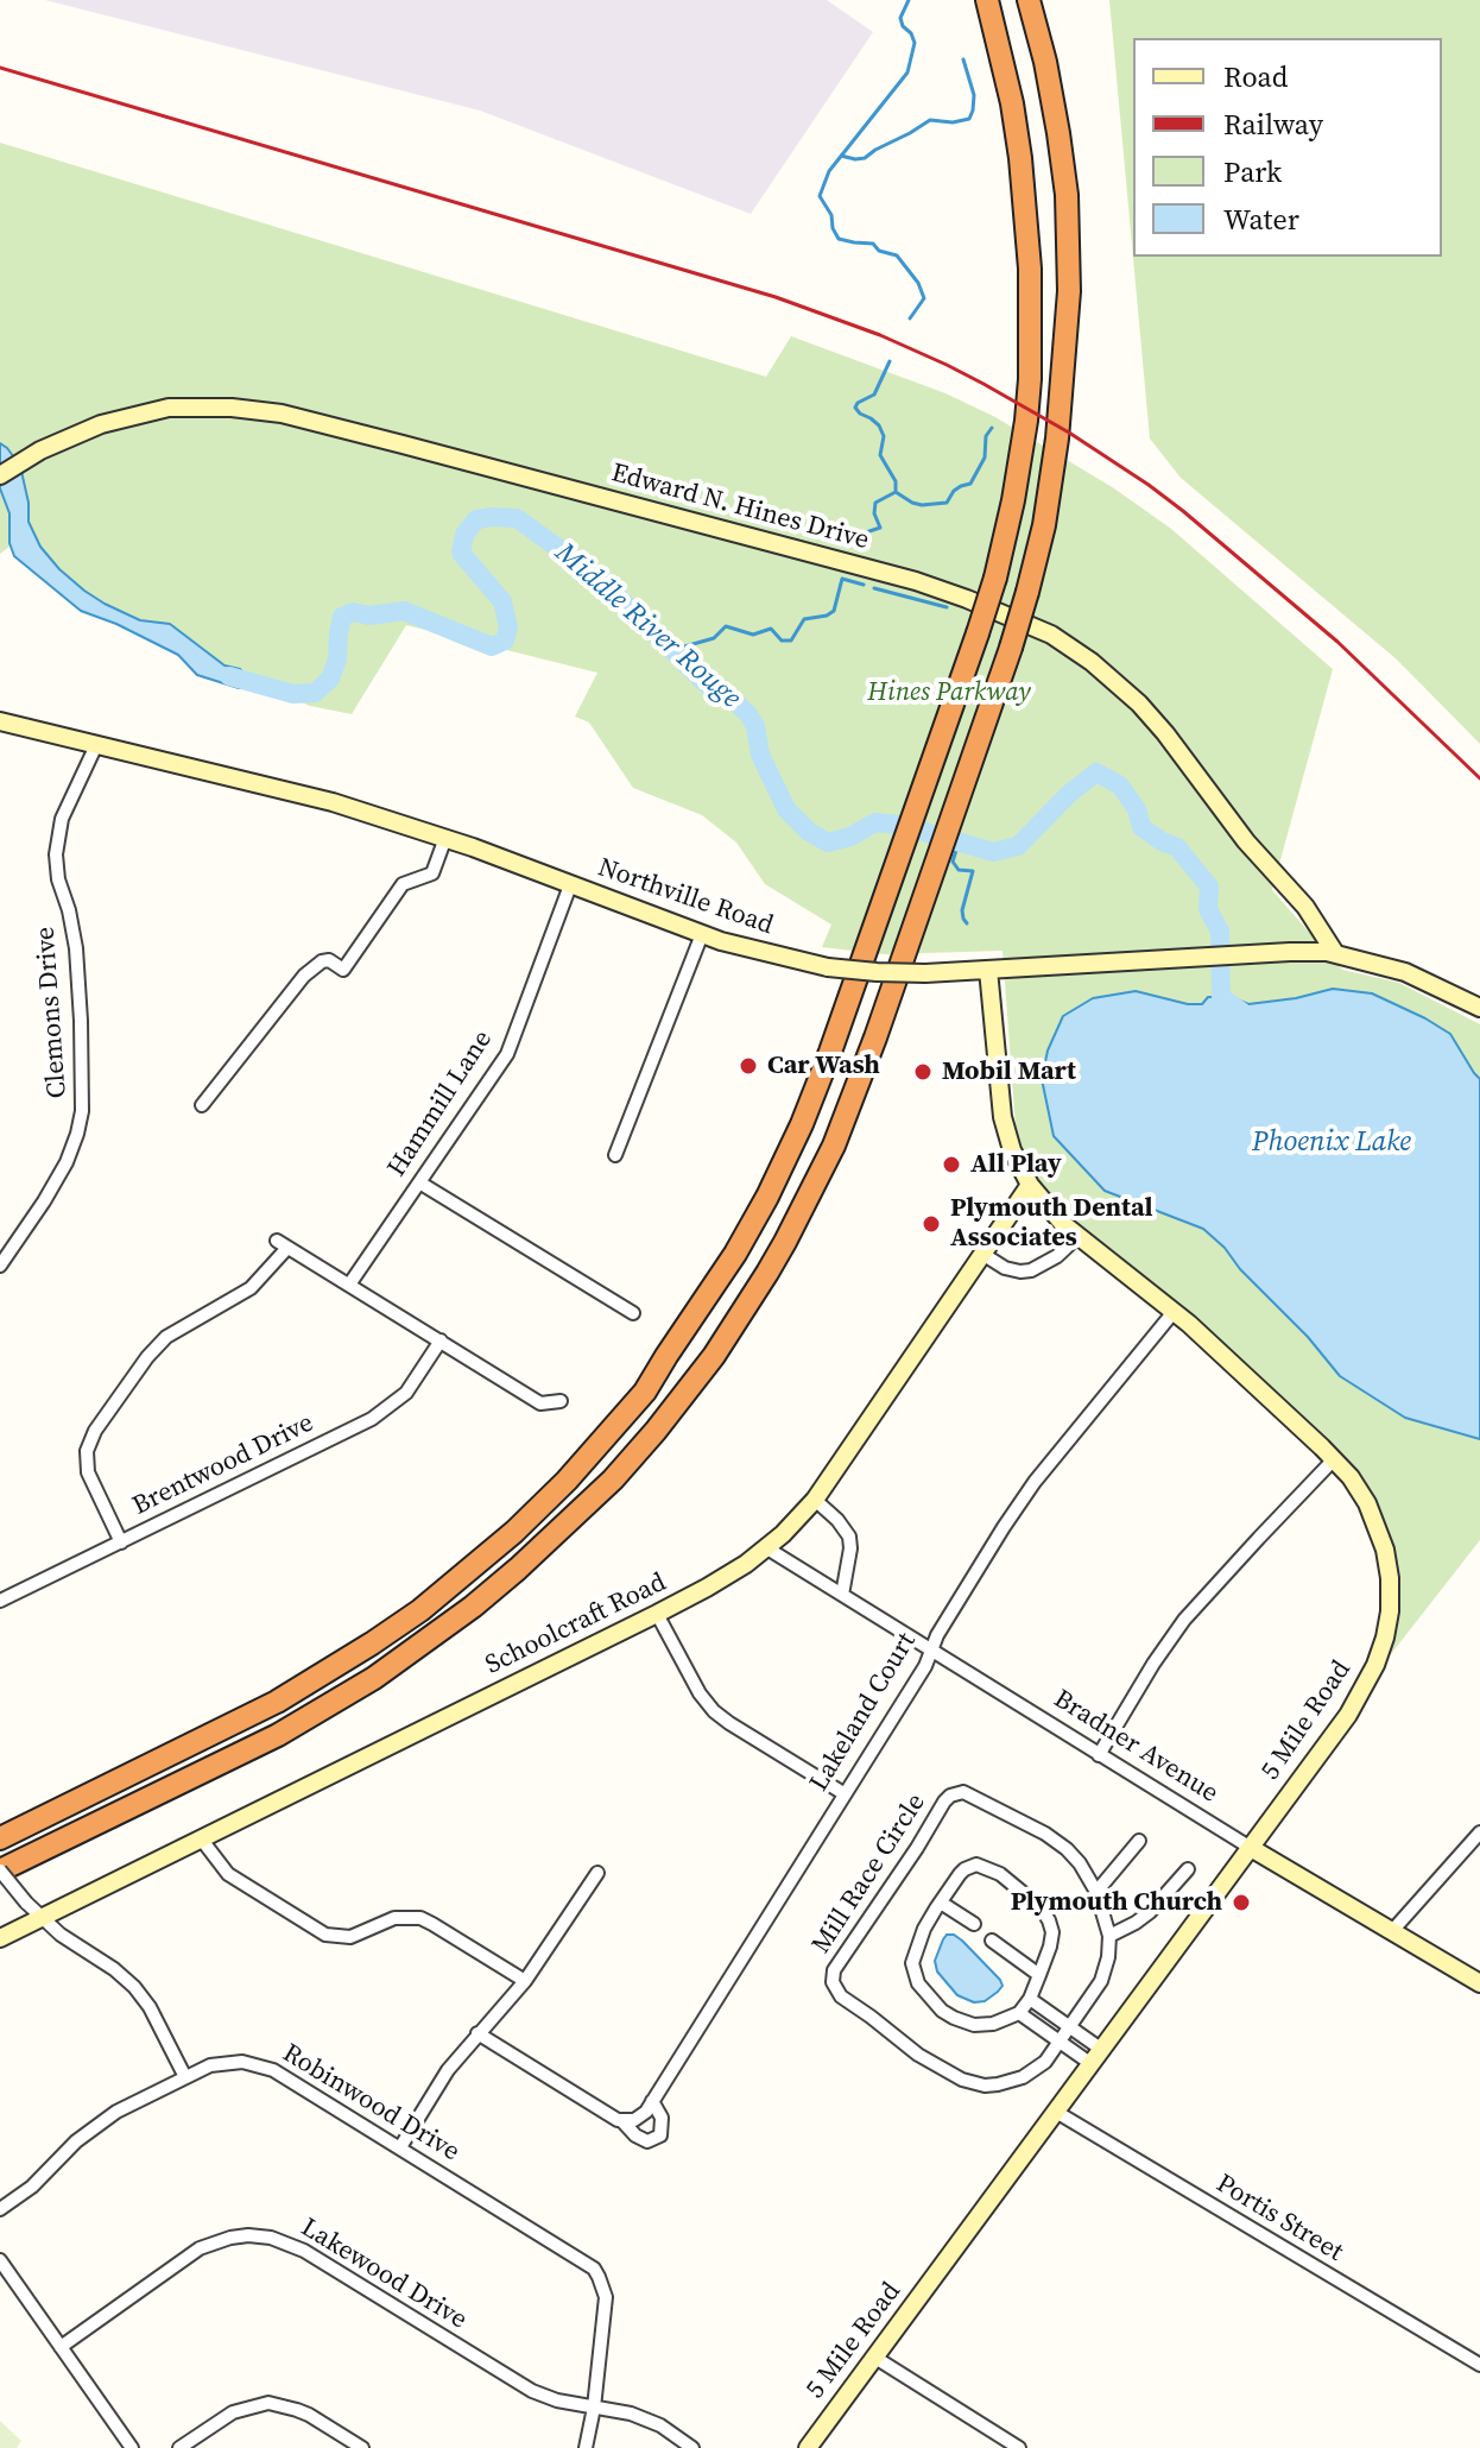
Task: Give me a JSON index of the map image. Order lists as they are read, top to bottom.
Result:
{
  "streets": {
    "street": [
      "Edward N. Hines Drive",
      "Northville Road",
      "Clemons Drive",
      "Hammill Lane",
      "Brentwood Drive",
      "Schoolcraft Road",
      "Lakeland Court",
      "5 Mile Road",
      "Bradner Avenue",
      "Mill Race Circle",
      "Robinwood Drive",
      "Portis Street",
      "Lakewood Drive"
    ]
  },
  "crossings": [
    ["Edward N. Hines Drive", "Northville Road"],
    ["Northville Road", "Clemons Drive"],
    ["Northville Road", "Hammill Lane"],
    ["Northville Road", "5 Mile Road"],
    ["Schoolcraft Road", "5 Mile Road"],
    ["Schoolcraft Road", "Bradner Avenue"],
    ["Lakeland Court", "5 Mile Road"],
    ["Lakeland Court", "Bradner Avenue"],
    ["5 Mile Road", "Bradner Avenue"],
    ["5 Mile Road", "Portis Street"],
    ["Robinwood Drive", "Lakewood Drive"]
  ],
  "water": ["Middle River Rouge", "Phoenix Lake"],
  "parks": ["Hines Parkway"],
  "places": [
    "Car Wash",
    "Mobil Mart",
    "All Play",
    "Plymouth Dental Associates",
    "Plymouth Church"
  ],
  "legend": [
    "Road",
    "Railway",
    "Park",
    "Water"
  ]
}
